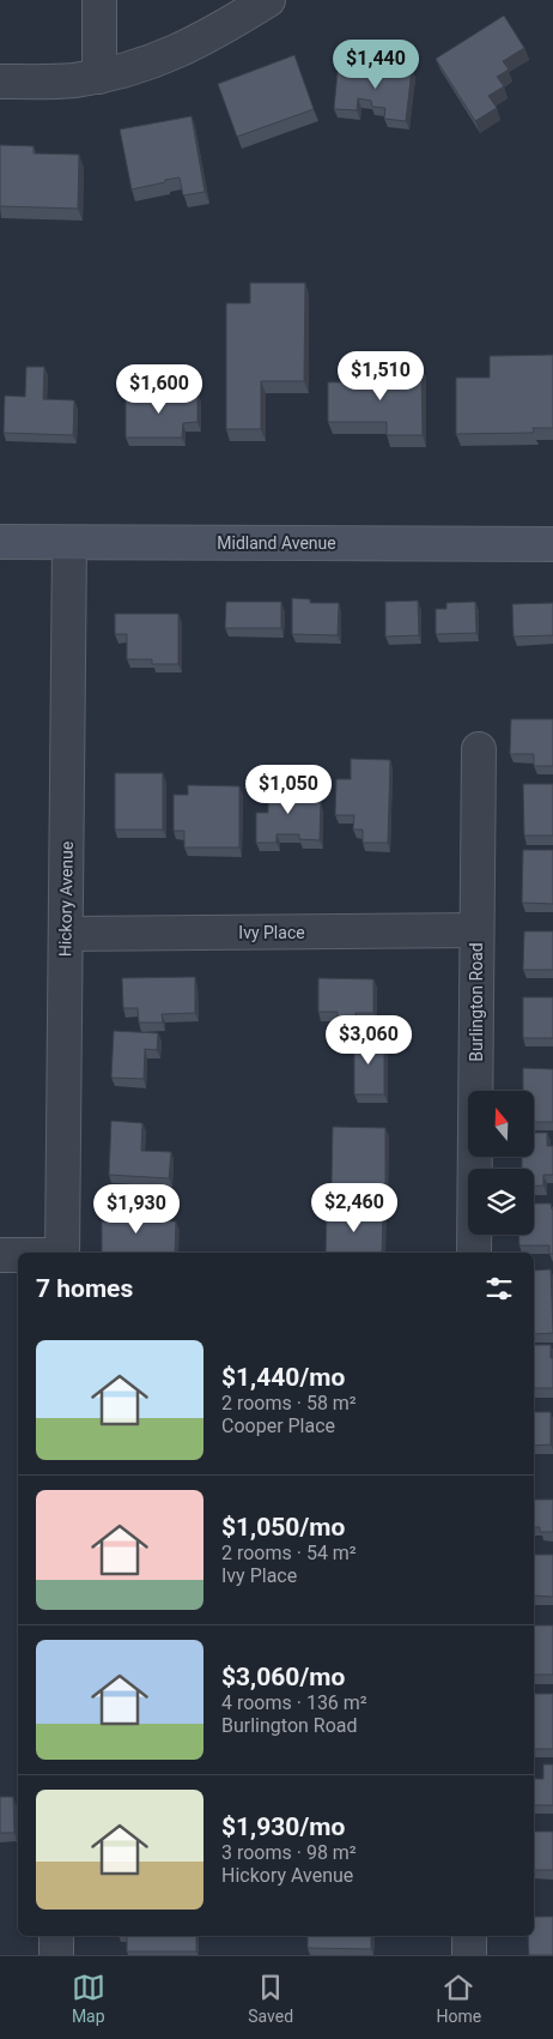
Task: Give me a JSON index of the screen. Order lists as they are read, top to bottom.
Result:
{
  "streets": {
    "street": [
      "Midland Avenue",
      "Hickory Avenue",
      "Ivy Place",
      "Burlington Road"
    ]
  },
  "crossings": [
    ["Midland Avenue", "Hickory Avenue"],
    ["Hickory Avenue", "Ivy Place"],
    ["Ivy Place", "Burlington Road"]
  ],
  "north": "top",
  "page": {
    "price": [
      "$1,440",
      "$1,510",
      "$1,600",
      "$1,050",
      "$3,060",
      "$2,460",
      "$1,930"
    ],
    "heading": "7 homes",
    "list": [
      {
        "name": "$1,440/mo",
        "note": "2 rooms · 58 m² · Cooper Place"
      },
      {
        "name": "$1,050/mo",
        "note": "2 rooms · 54 m² · Ivy Place"
      },
      {
        "name": "$3,060/mo",
        "note": "4 rooms · 136 m² · Burlington Road"
      },
      {
        "name": "$1,930/mo",
        "note": "3 rooms · 98 m² · Hickory Avenue"
      }
    ],
    "tabs": ["Map", "Saved", "Home"]
  }
}
